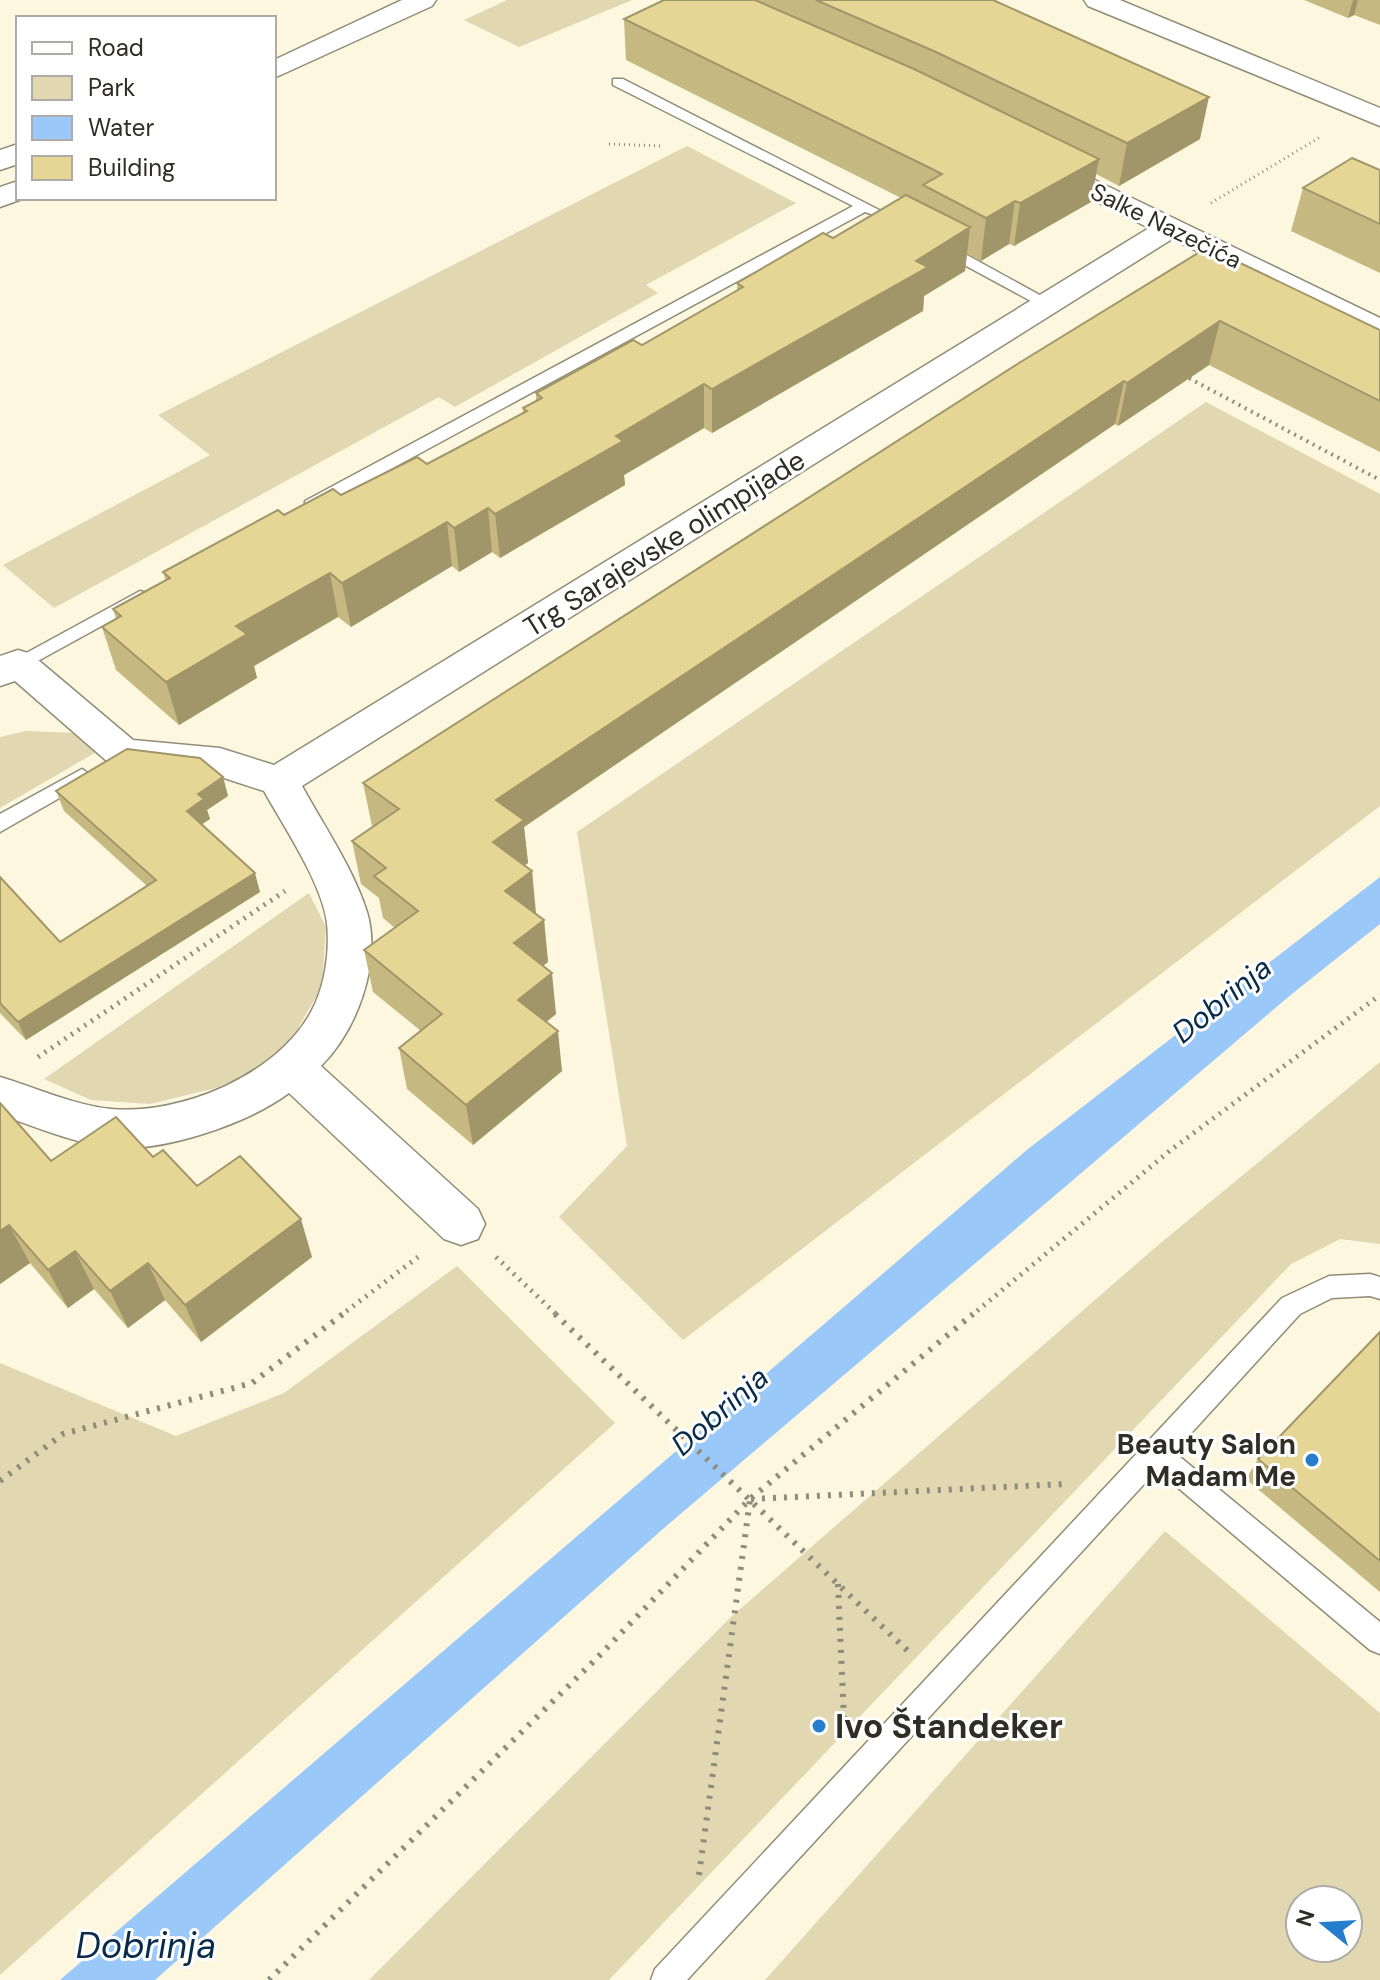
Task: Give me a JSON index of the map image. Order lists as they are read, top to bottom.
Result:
{
  "streets": {
    "street": ["Salke Nazečića", "Trg Sarajevske olimpijade"]
  },
  "crossings": [
    ["Salke Nazečića", "Trg Sarajevske olimpijade"]
  ],
  "water": ["Dobrinja"],
  "places": ["Beauty Salon Madam Me", "Ivo Štandeker"],
  "legend": [
    "Road",
    "Park",
    "Water",
    "Building"
  ],
  "north": "left"
}
